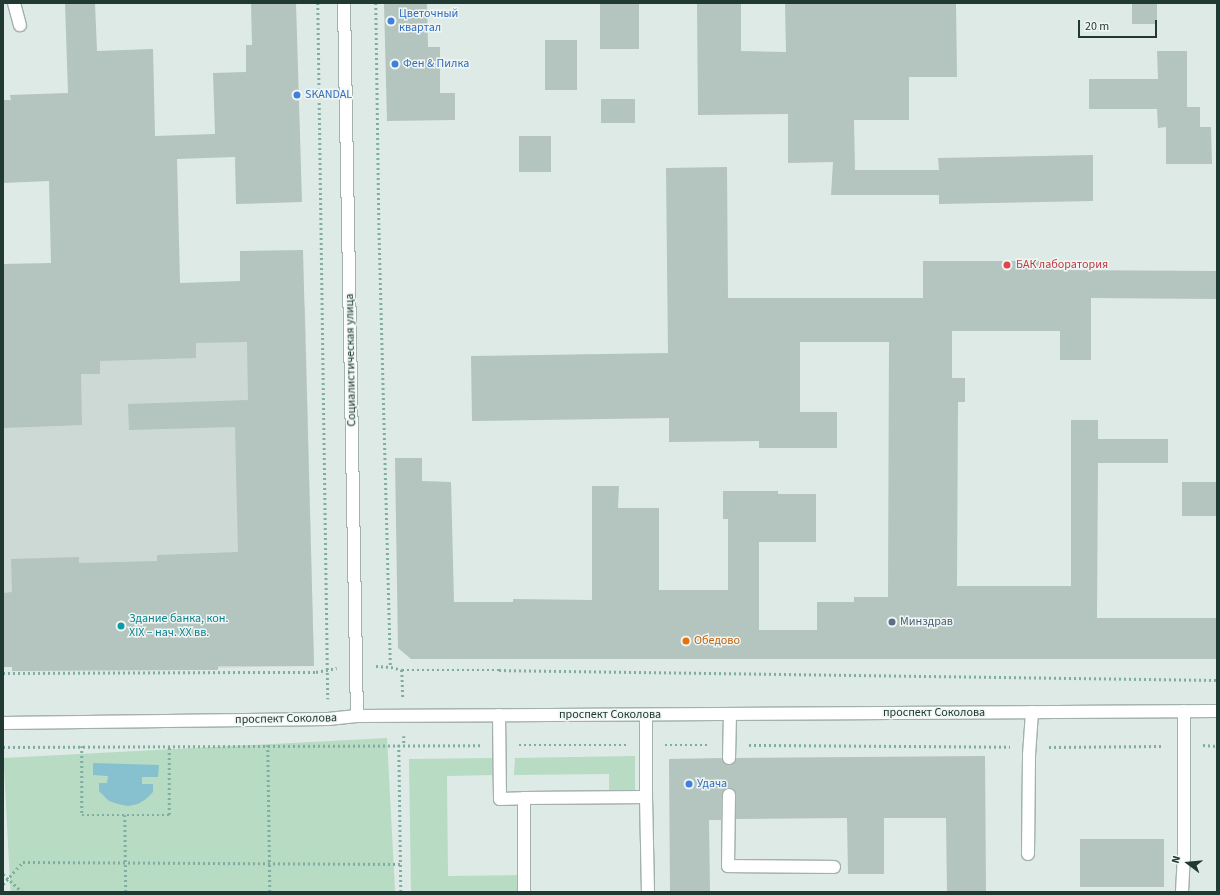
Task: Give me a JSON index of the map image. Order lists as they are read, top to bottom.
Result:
{
  "streets": {
    "street": ["Социалистическая улица", "проспект Соколова"]
  },
  "crossings": [
    ["Социалистическая улица", "проспект Соколова"]
  ],
  "places": [
    "Цветочный квартал",
    "Фен & Пилка",
    "SKANDAL",
    "БАК лаборатория",
    "Минздрав",
    "Здание банка, кон. XIX – нач. XX вв.",
    "Обедово",
    "Удача"
  ],
  "scale_bar": "20 m",
  "north": "left"
}
